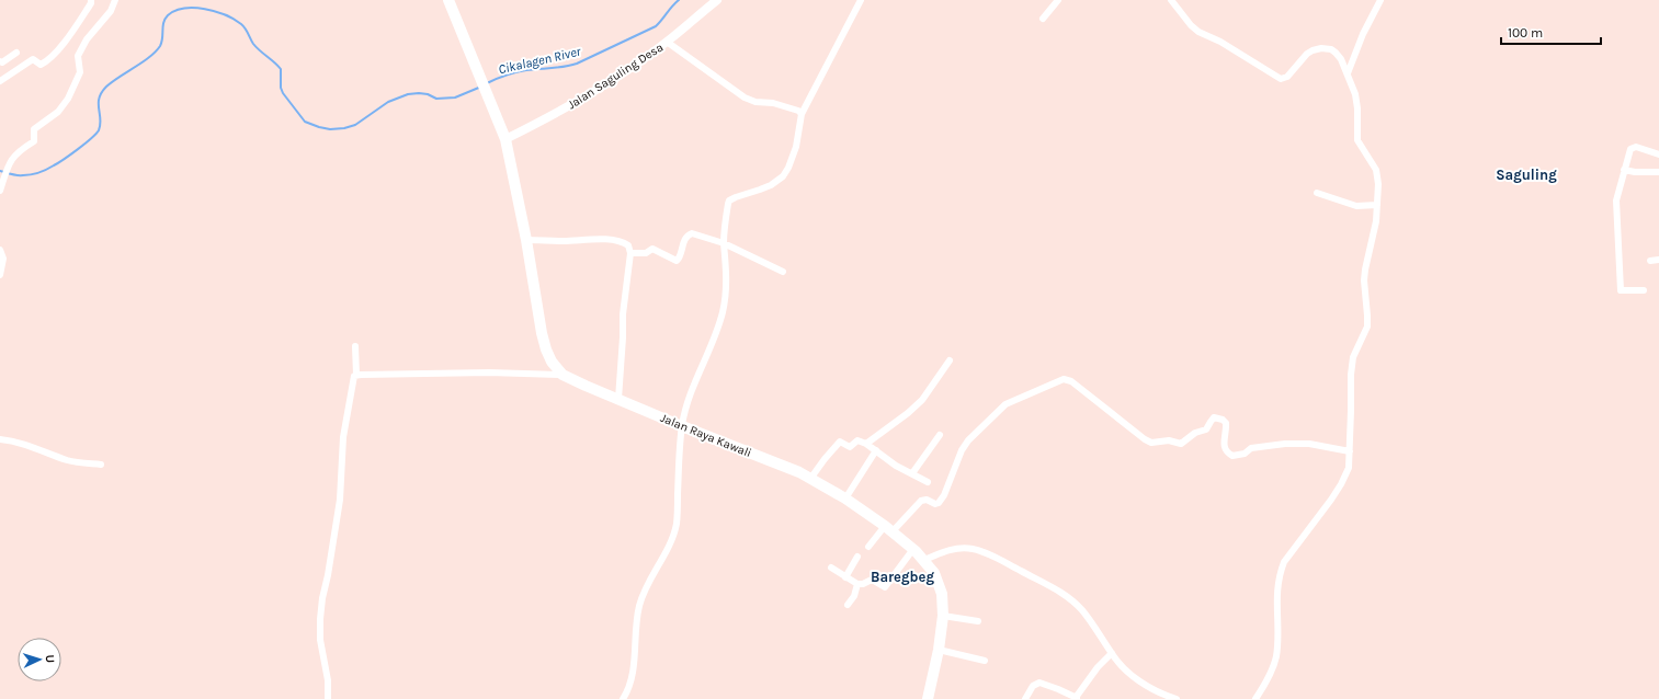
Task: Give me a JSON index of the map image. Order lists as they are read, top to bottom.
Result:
{
  "streets": {
    "highway": ["Jalan Raya Kawali"],
    "street": ["Jalan Saguling Desa"]
  },
  "districts": ["Saguling", "Baregbeg"],
  "water": ["Cikalagen River"],
  "scale_bar": "100 m",
  "north": "right"
}
